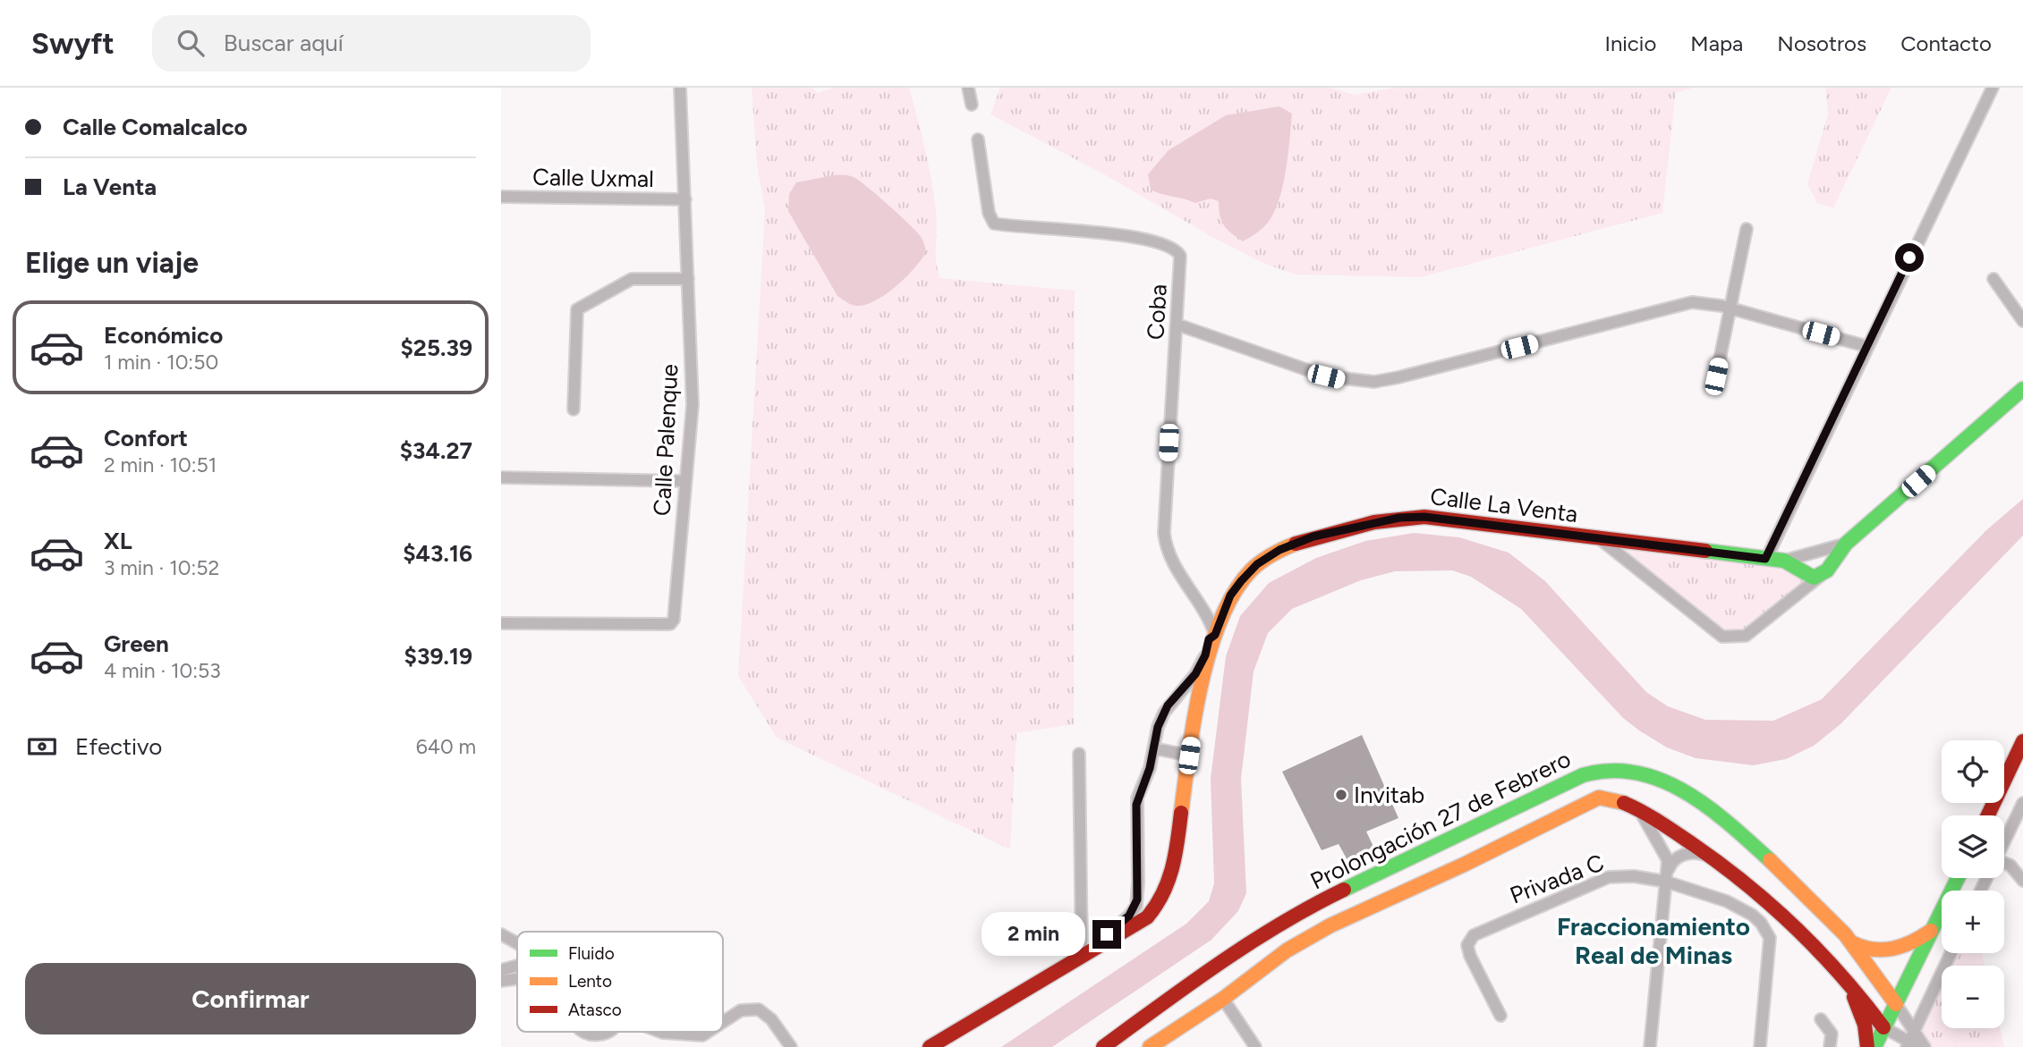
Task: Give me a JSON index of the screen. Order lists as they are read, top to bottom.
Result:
{
  "streets": {
    "street": [
      "Calle Uxmal",
      "Coba",
      "Calle Palenque",
      "Calle La Venta",
      "Prolongación 27 de Febrero",
      "Privada C"
    ]
  },
  "crossings": [
    ["Calle Uxmal", "Calle Palenque"],
    ["Coba", "Calle La Venta"]
  ],
  "districts": ["Fraccionamiento Real de Minas"],
  "places": ["Invitab"],
  "legend": ["Fluido", "Lento", "Atasco"],
  "page": {
    "header": "Swyft",
    "search": "Buscar aquí",
    "nav": [
      "Inicio",
      "Mapa",
      "Nosotros",
      "Contacto"
    ],
    "banner": ["Calle Comalcalco", "La Venta"],
    "heading": "Elige un viaje",
    "list": [
      {
        "name": "Económico",
        "note": "1 min · 10:50",
        "value": "$25.39"
      },
      {
        "name": "Confort",
        "note": "2 min · 10:51",
        "value": "$34.27"
      },
      {
        "name": "XL",
        "note": "3 min · 10:52",
        "value": "$43.16"
      },
      {
        "name": "Green",
        "note": "4 min · 10:53",
        "value": "$39.19"
      }
    ],
    "pay": ["Efectivo", "640 m"],
    "map_buttons": ["+", "−"],
    "bubble": "2 min",
    "buttons": "Confirmar"
  }
}
